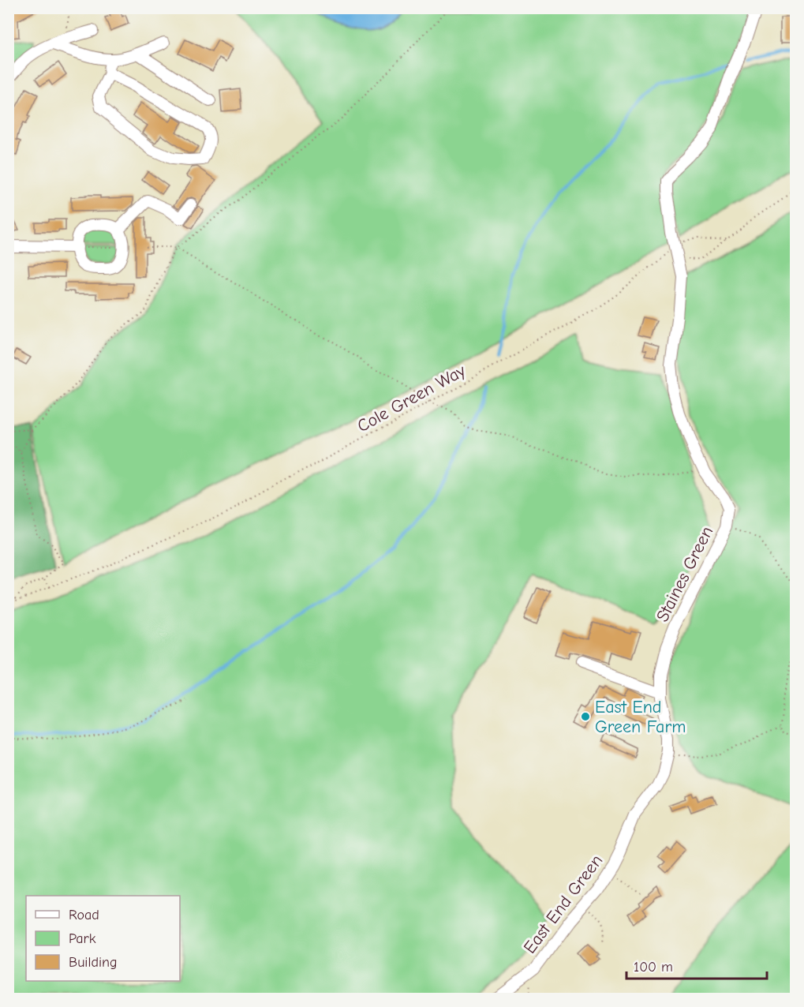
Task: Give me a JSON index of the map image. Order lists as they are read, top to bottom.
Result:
{
  "streets": {
    "street": ["Staines Green", "East End Green"],
    "path": ["Cole Green Way"]
  },
  "crossings": [
    ["Cole Green Way", "Staines Green"],
    ["Staines Green", "East End Green"]
  ],
  "places": ["East End Green Farm"],
  "legend": ["Road", "Park", "Building"],
  "scale_bar": "100 m"
}
